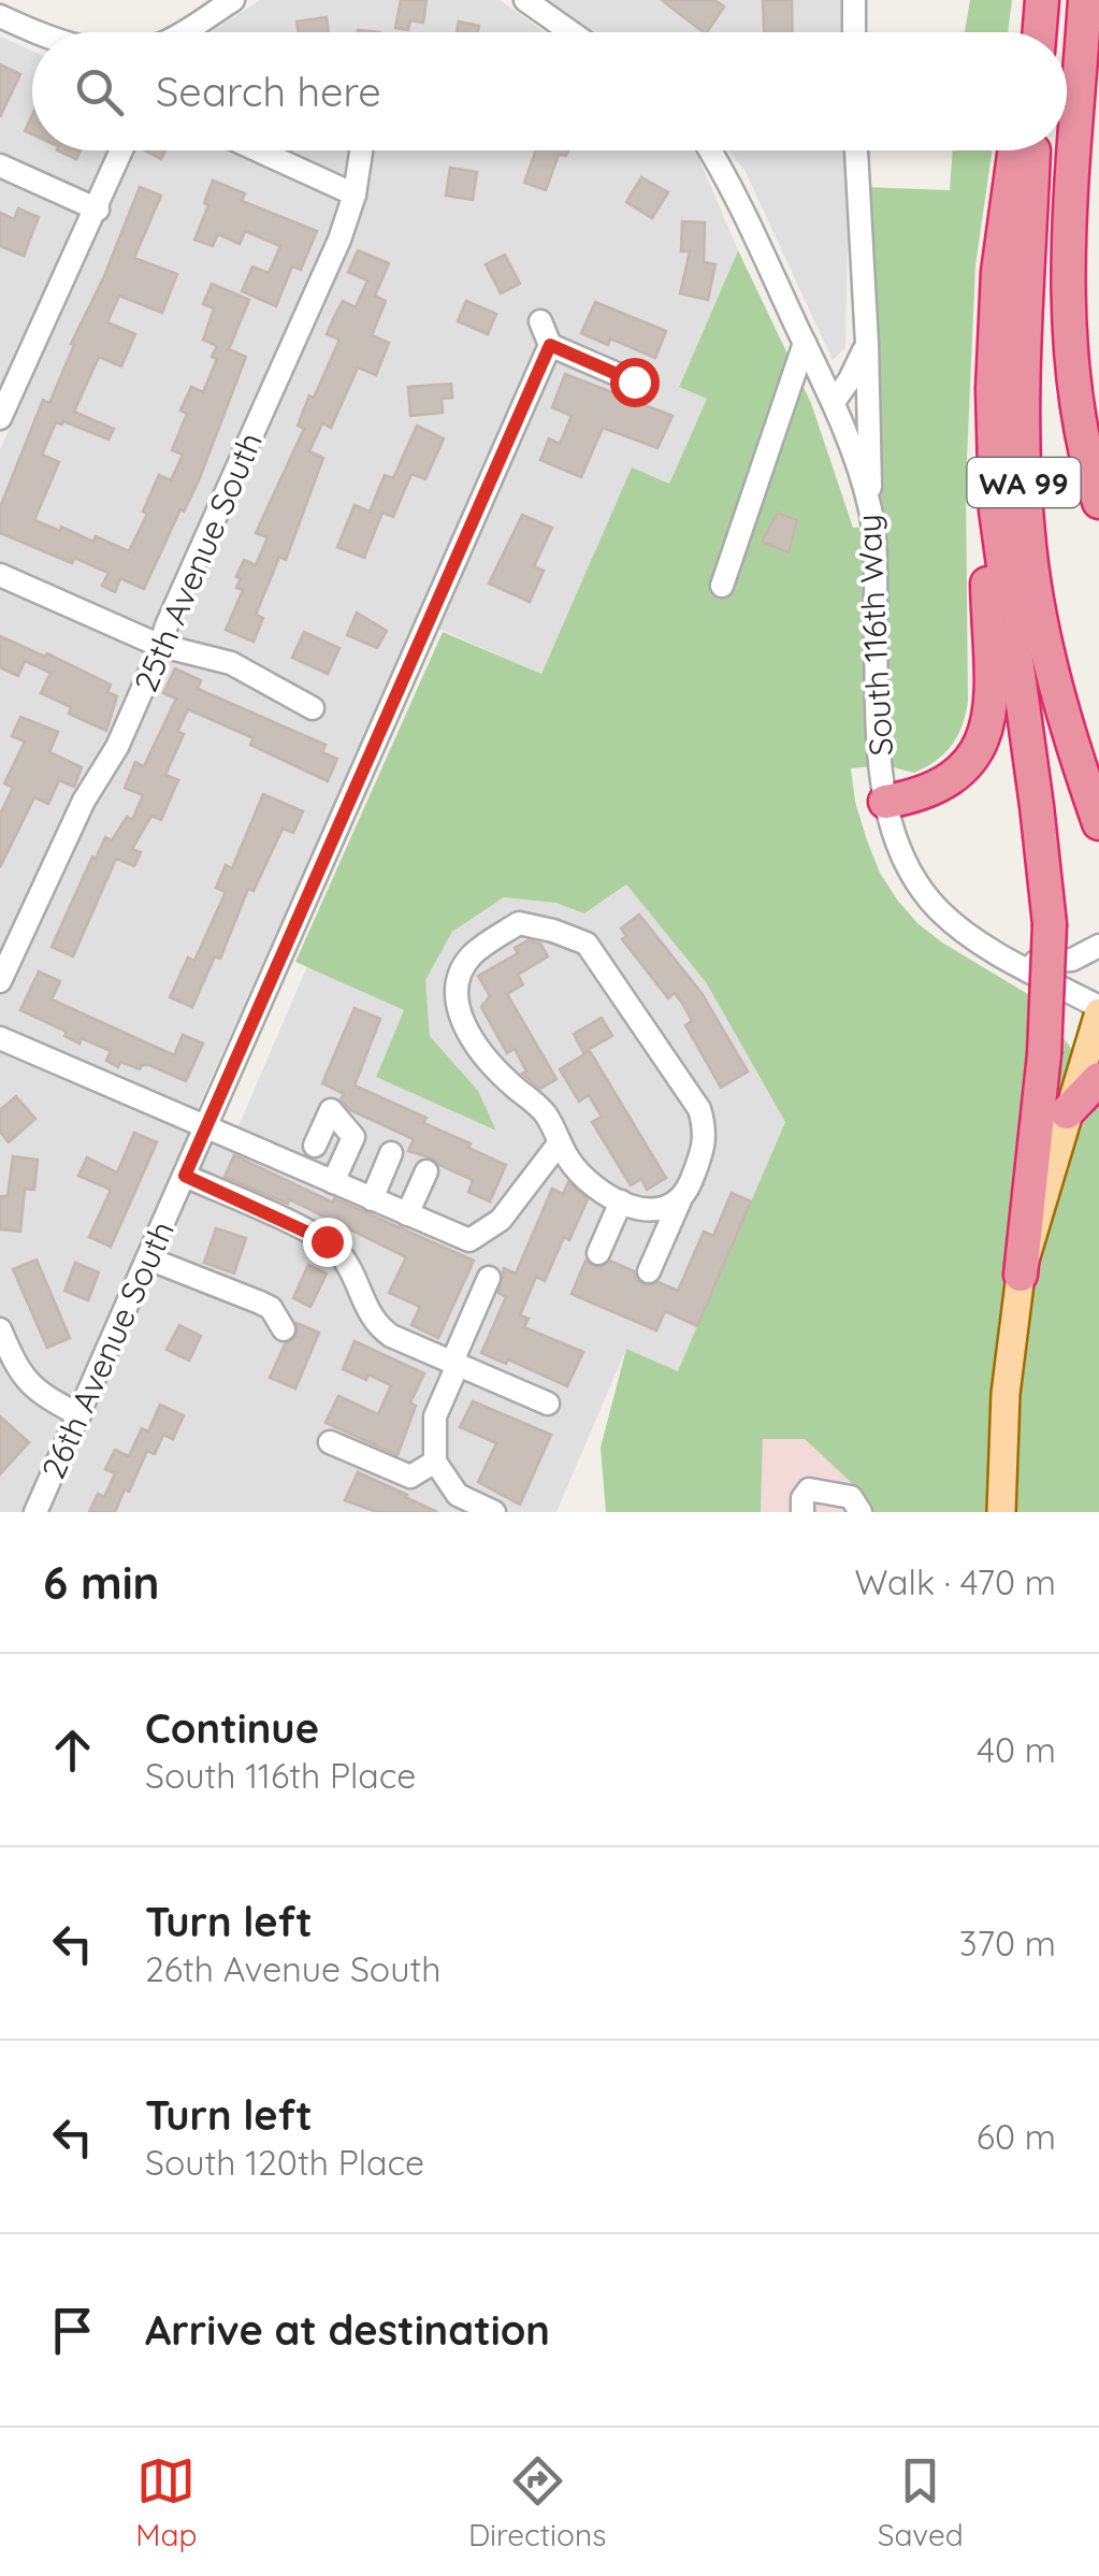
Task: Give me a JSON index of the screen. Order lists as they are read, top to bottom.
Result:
{
  "streets": {
    "highway": ["WA 99"],
    "street": ["25th Avenue South", "South 116th Way", "26th Avenue South"]
  },
  "page": {
    "search": "Search here",
    "heading": ["6 min", "Walk · 470 m"],
    "list": [
      ["Continue", "South 116th Place", "40 m"],
      ["Turn left", "26th Avenue South", "370 m"],
      ["Turn left", "South 120th Place", "60 m"],
      "Arrive at destination"
    ],
    "nav": ["Map", "Directions", "Saved"]
  }
}
